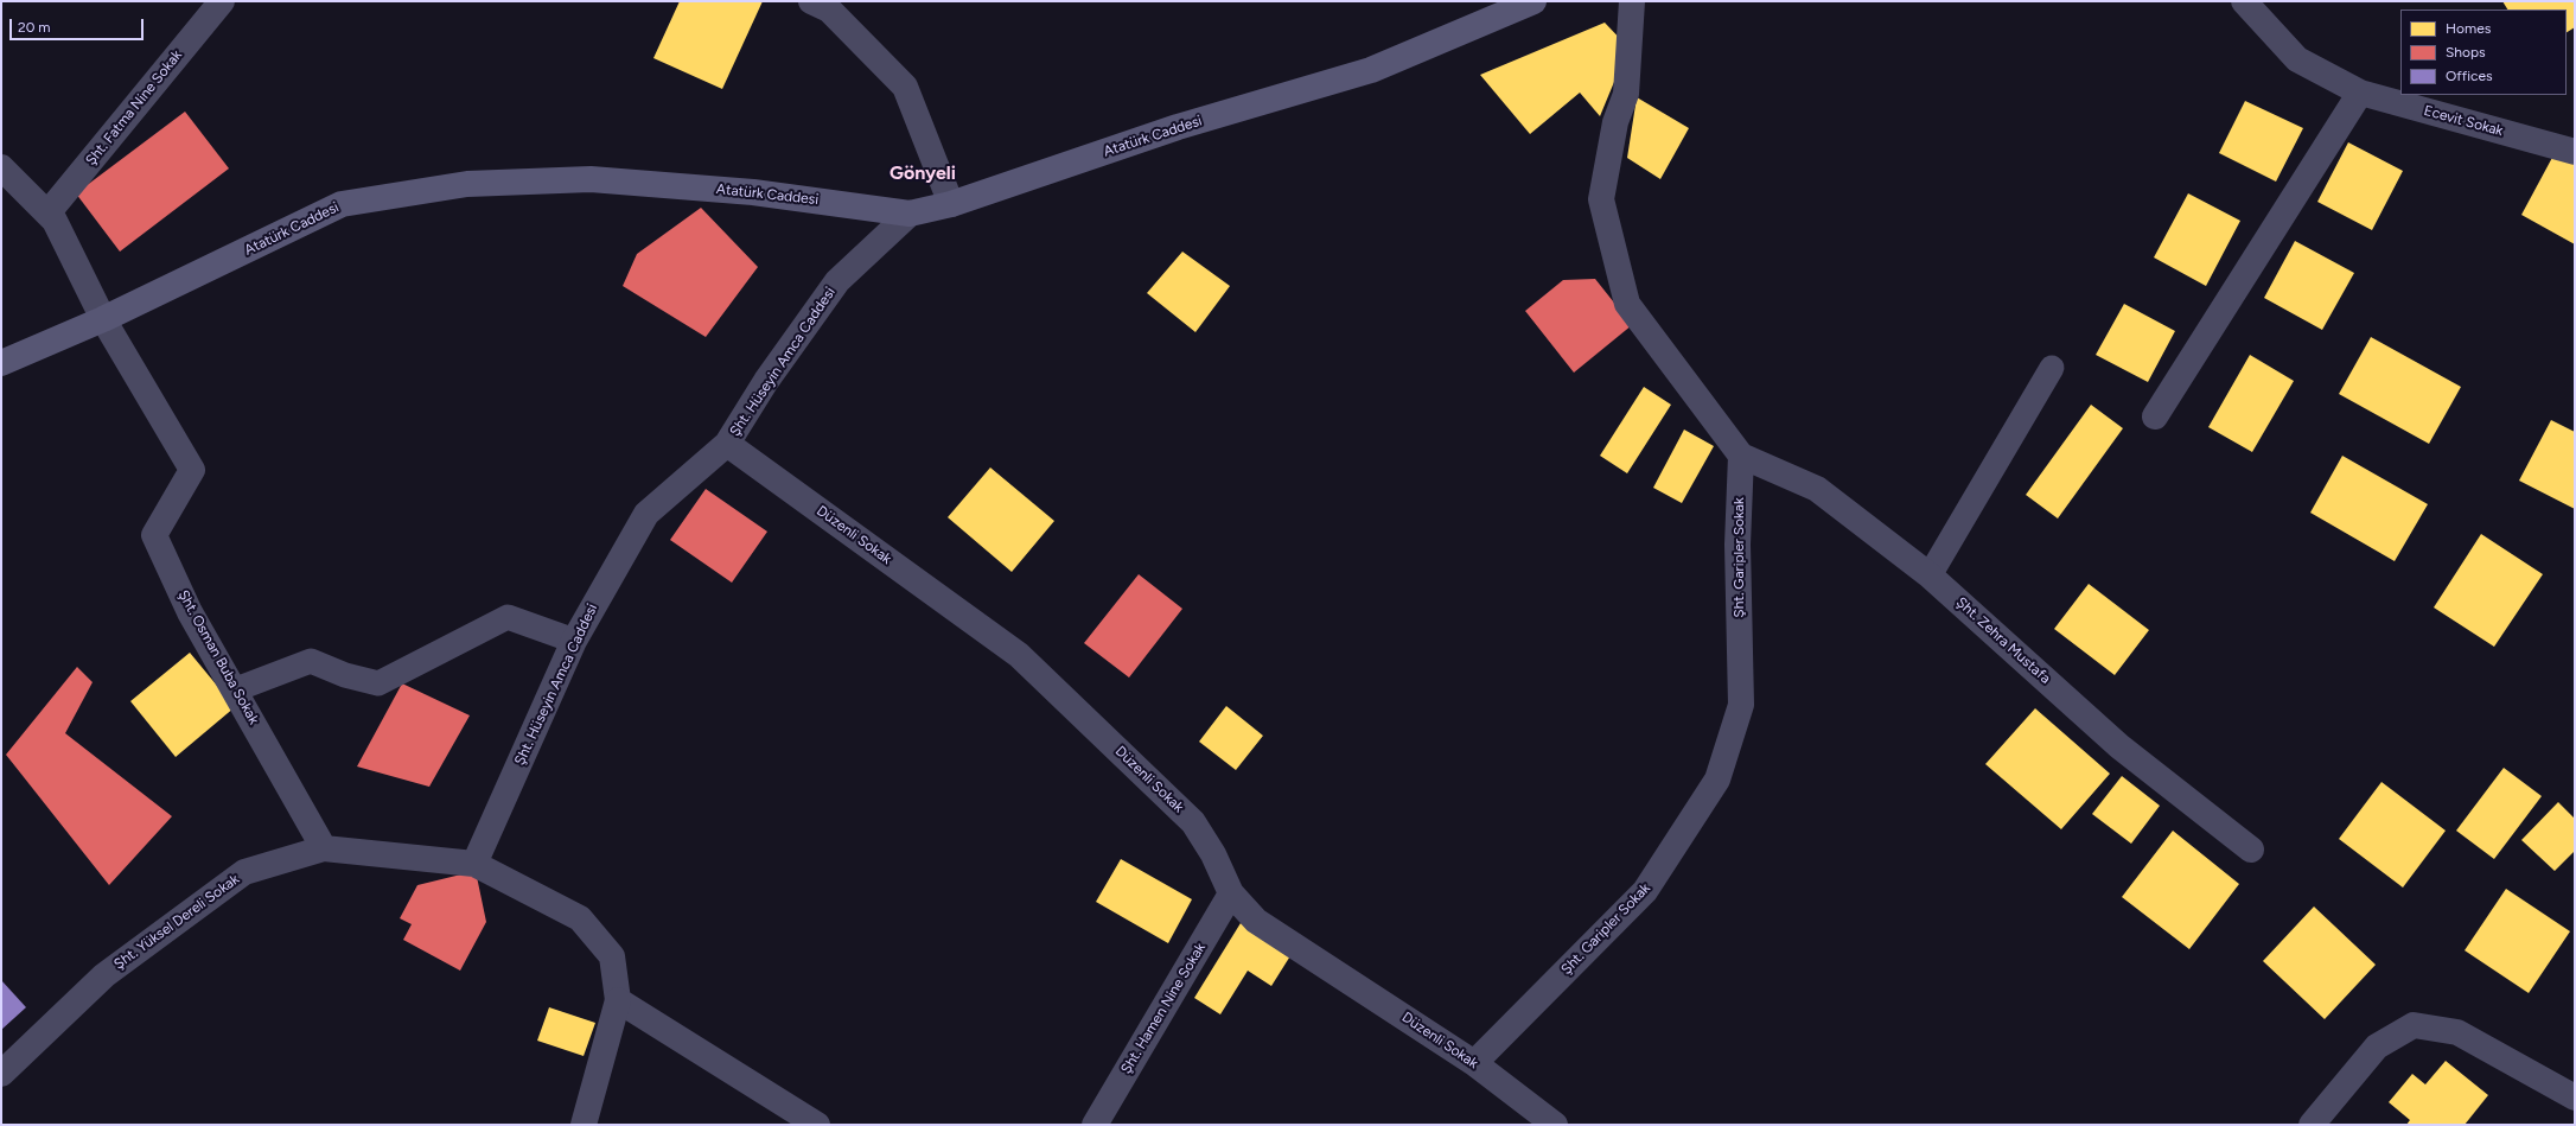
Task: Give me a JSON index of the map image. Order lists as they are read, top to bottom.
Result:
{
  "streets": {
    "main road": ["Atatürk Caddesi"],
    "street": [
      "Şht. Fatma Nine Sokak",
      "Ecevit Sokak",
      "Şht. Hüseyin Amca Caddesi",
      "Düzenli Sokak",
      "Şht. Garipler Sokak",
      "Şht. Zehra Mustafa",
      "Şht. Osman Buba Sokak",
      "Şht. Yüksel Dereli Sokak",
      "Şht. Hamen Nine Sokak"
    ]
  },
  "crossings": [
    ["Atatürk Caddesi", "Şht. Hüseyin Amca Caddesi"],
    ["Atatürk Caddesi", "Şht. Osman Buba Sokak"],
    ["Şht. Hüseyin Amca Caddesi", "Düzenli Sokak"],
    ["Şht. Hüseyin Amca Caddesi", "Şht. Yüksel Dereli Sokak"],
    ["Düzenli Sokak", "Şht. Garipler Sokak"],
    ["Düzenli Sokak", "Şht. Hamen Nine Sokak"],
    ["Şht. Garipler Sokak", "Şht. Zehra Mustafa"],
    ["Şht. Osman Buba Sokak", "Şht. Yüksel Dereli Sokak"]
  ],
  "districts": ["Gönyeli"],
  "legend": ["Homes", "Shops", "Offices"],
  "scale_bar": "20 m"
}
